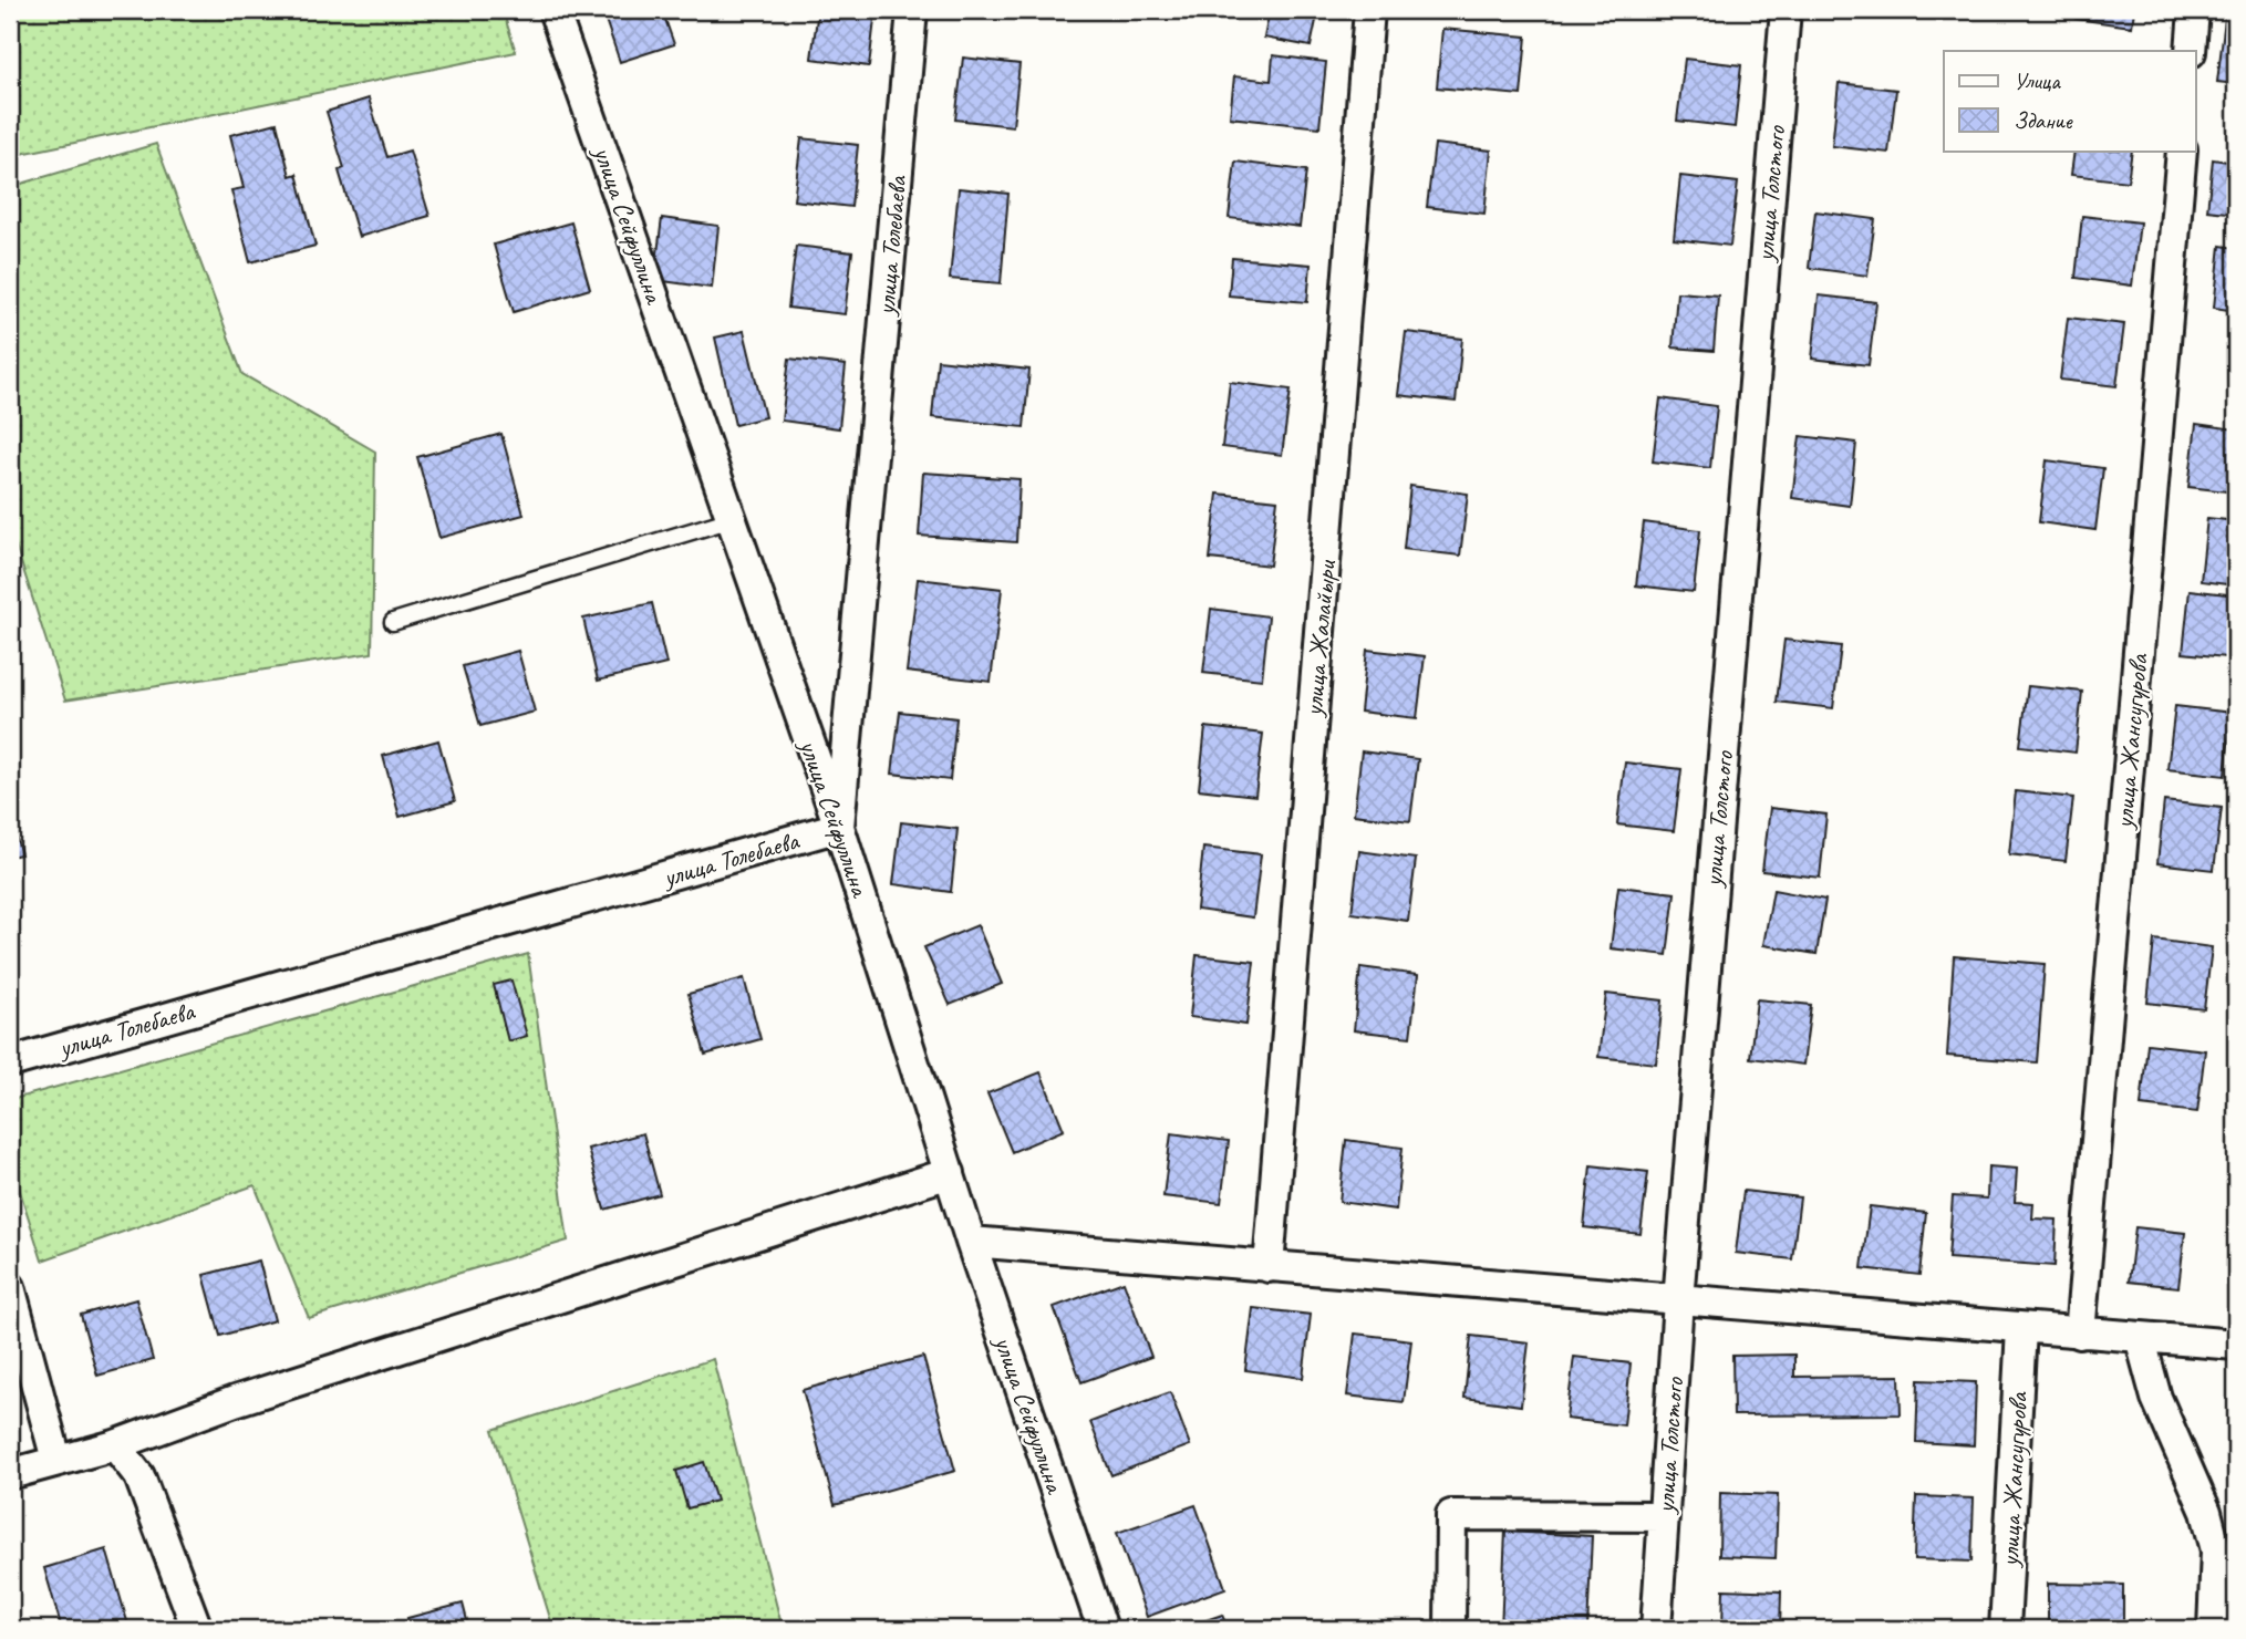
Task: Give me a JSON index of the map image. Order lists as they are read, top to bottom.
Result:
{
  "streets": {
    "street": [
      "улица Толстого",
      "улица Сейфуллина",
      "улица Толебаева",
      "улица Жалайыри",
      "улица Жансугурова"
    ]
  },
  "crossings": [
    ["улица Сейфуллина", "улица Толебаева"]
  ],
  "legend": ["Улица", "Здание"]
}
